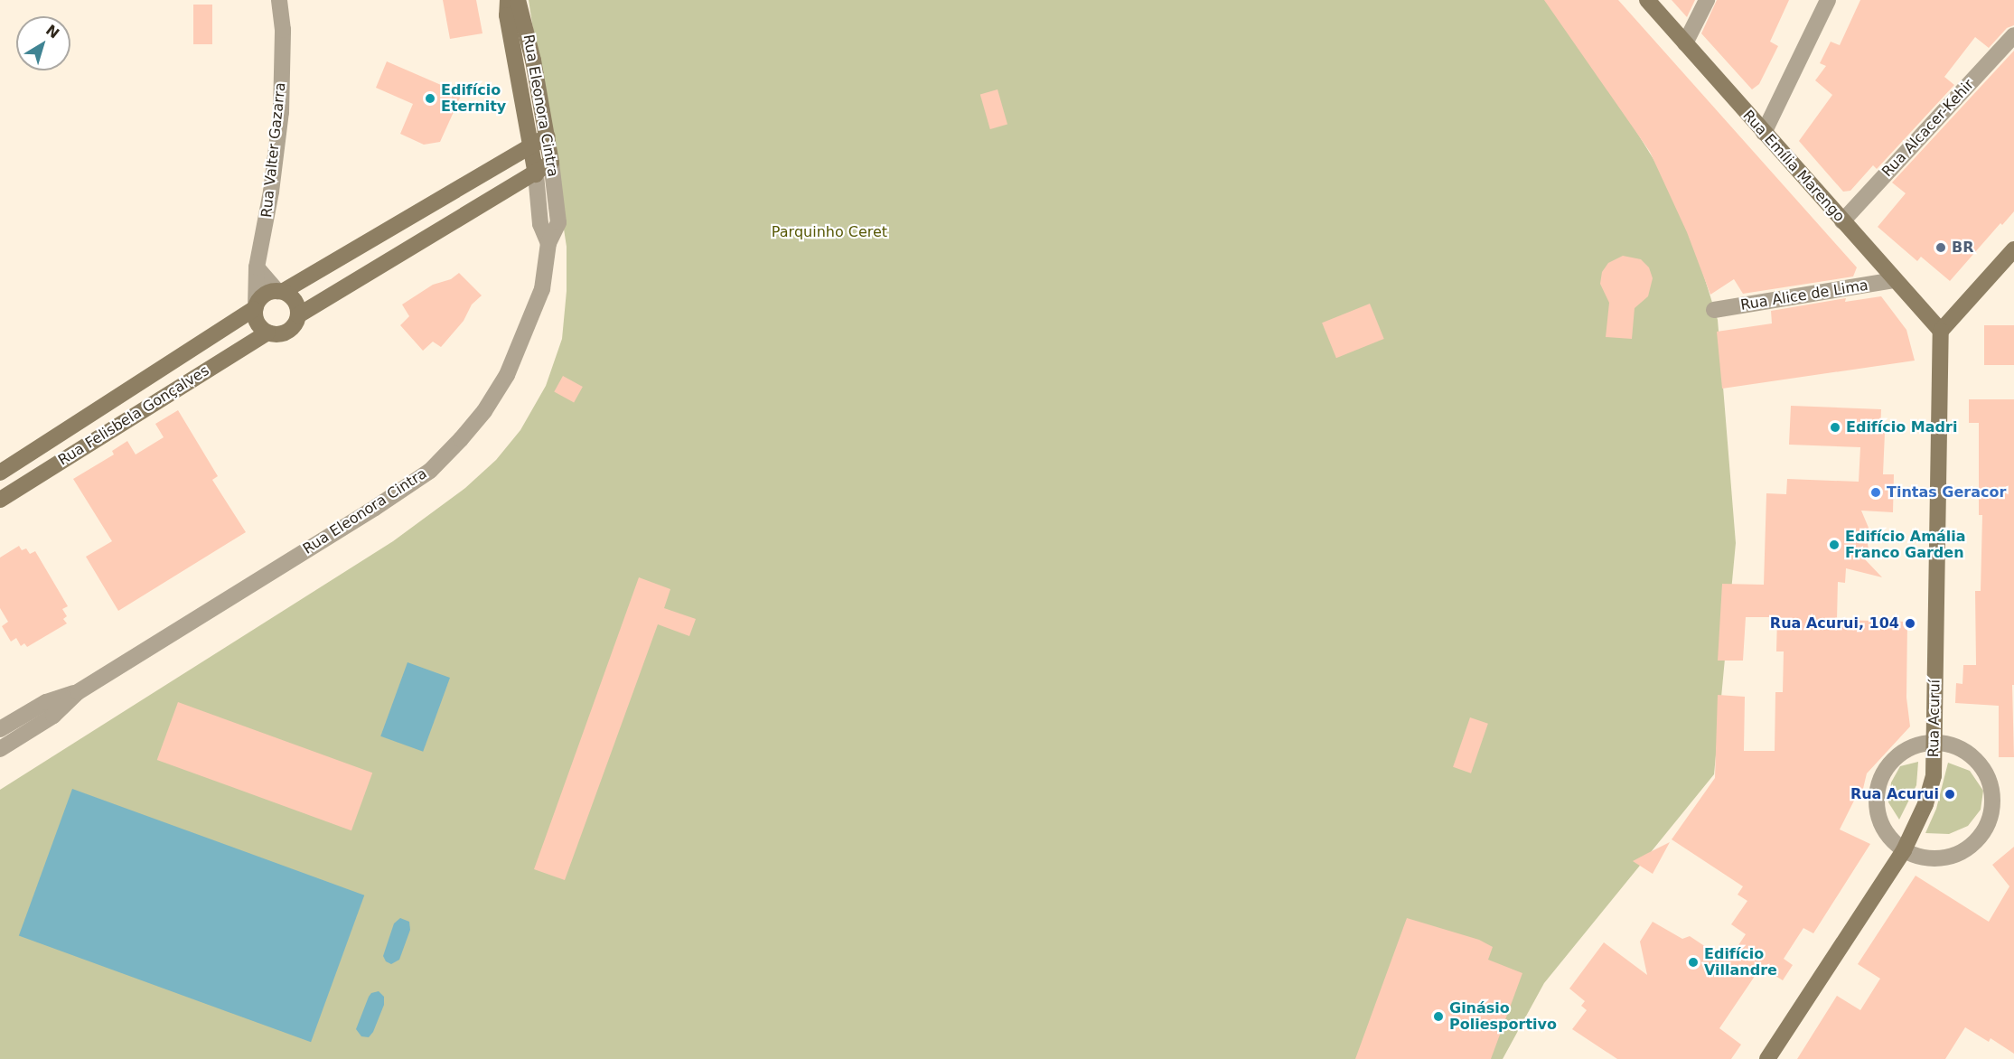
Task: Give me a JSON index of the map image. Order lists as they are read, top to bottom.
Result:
{
  "streets": {
    "street": [
      "Rua Eleonora Cintra",
      "Rua Alcacer-Kehir",
      "Rua Valter Gazarra",
      "Rua Emília Marengo",
      "Rua Alice de Lima",
      "Rua Felisbela Gonçalves",
      "Rua Acuruí"
    ]
  },
  "crossings": [
    ["Rua Alcacer-Kehir", "Rua Emília Marengo"],
    ["Rua Valter Gazarra", "Rua Felisbela Gonçalves"],
    ["Rua Emília Marengo", "Rua Alice de Lima"],
    ["Rua Emília Marengo", "Rua Acuruí"]
  ],
  "parks": ["Parquinho Ceret"],
  "places": [
    "Edifício Eternity",
    "BR",
    "Edifício Madri",
    "Tintas Geracor",
    "Edifício Amália Franco Garden",
    "Rua Acurui, 104",
    "Rua Acurui",
    "Edifício Villandre",
    "Ginásio Poliesportivo"
  ],
  "north": "top right"
}
